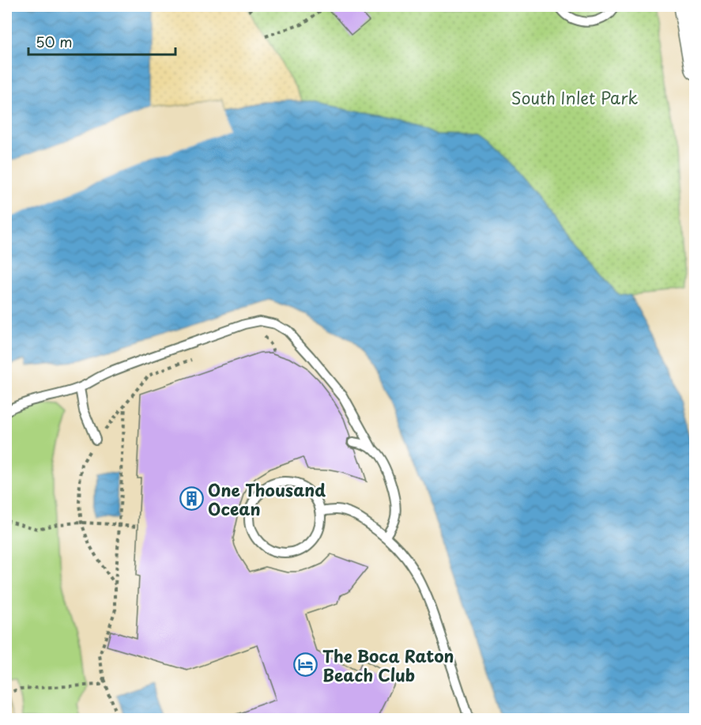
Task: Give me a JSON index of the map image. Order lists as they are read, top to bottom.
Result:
{
  "parks": ["South Inlet Park"],
  "places": {
    "building": ["One Thousand Ocean"],
    "hotel": ["The Boca Raton Beach Club"]
  },
  "scale_bar": "50 m"
}
